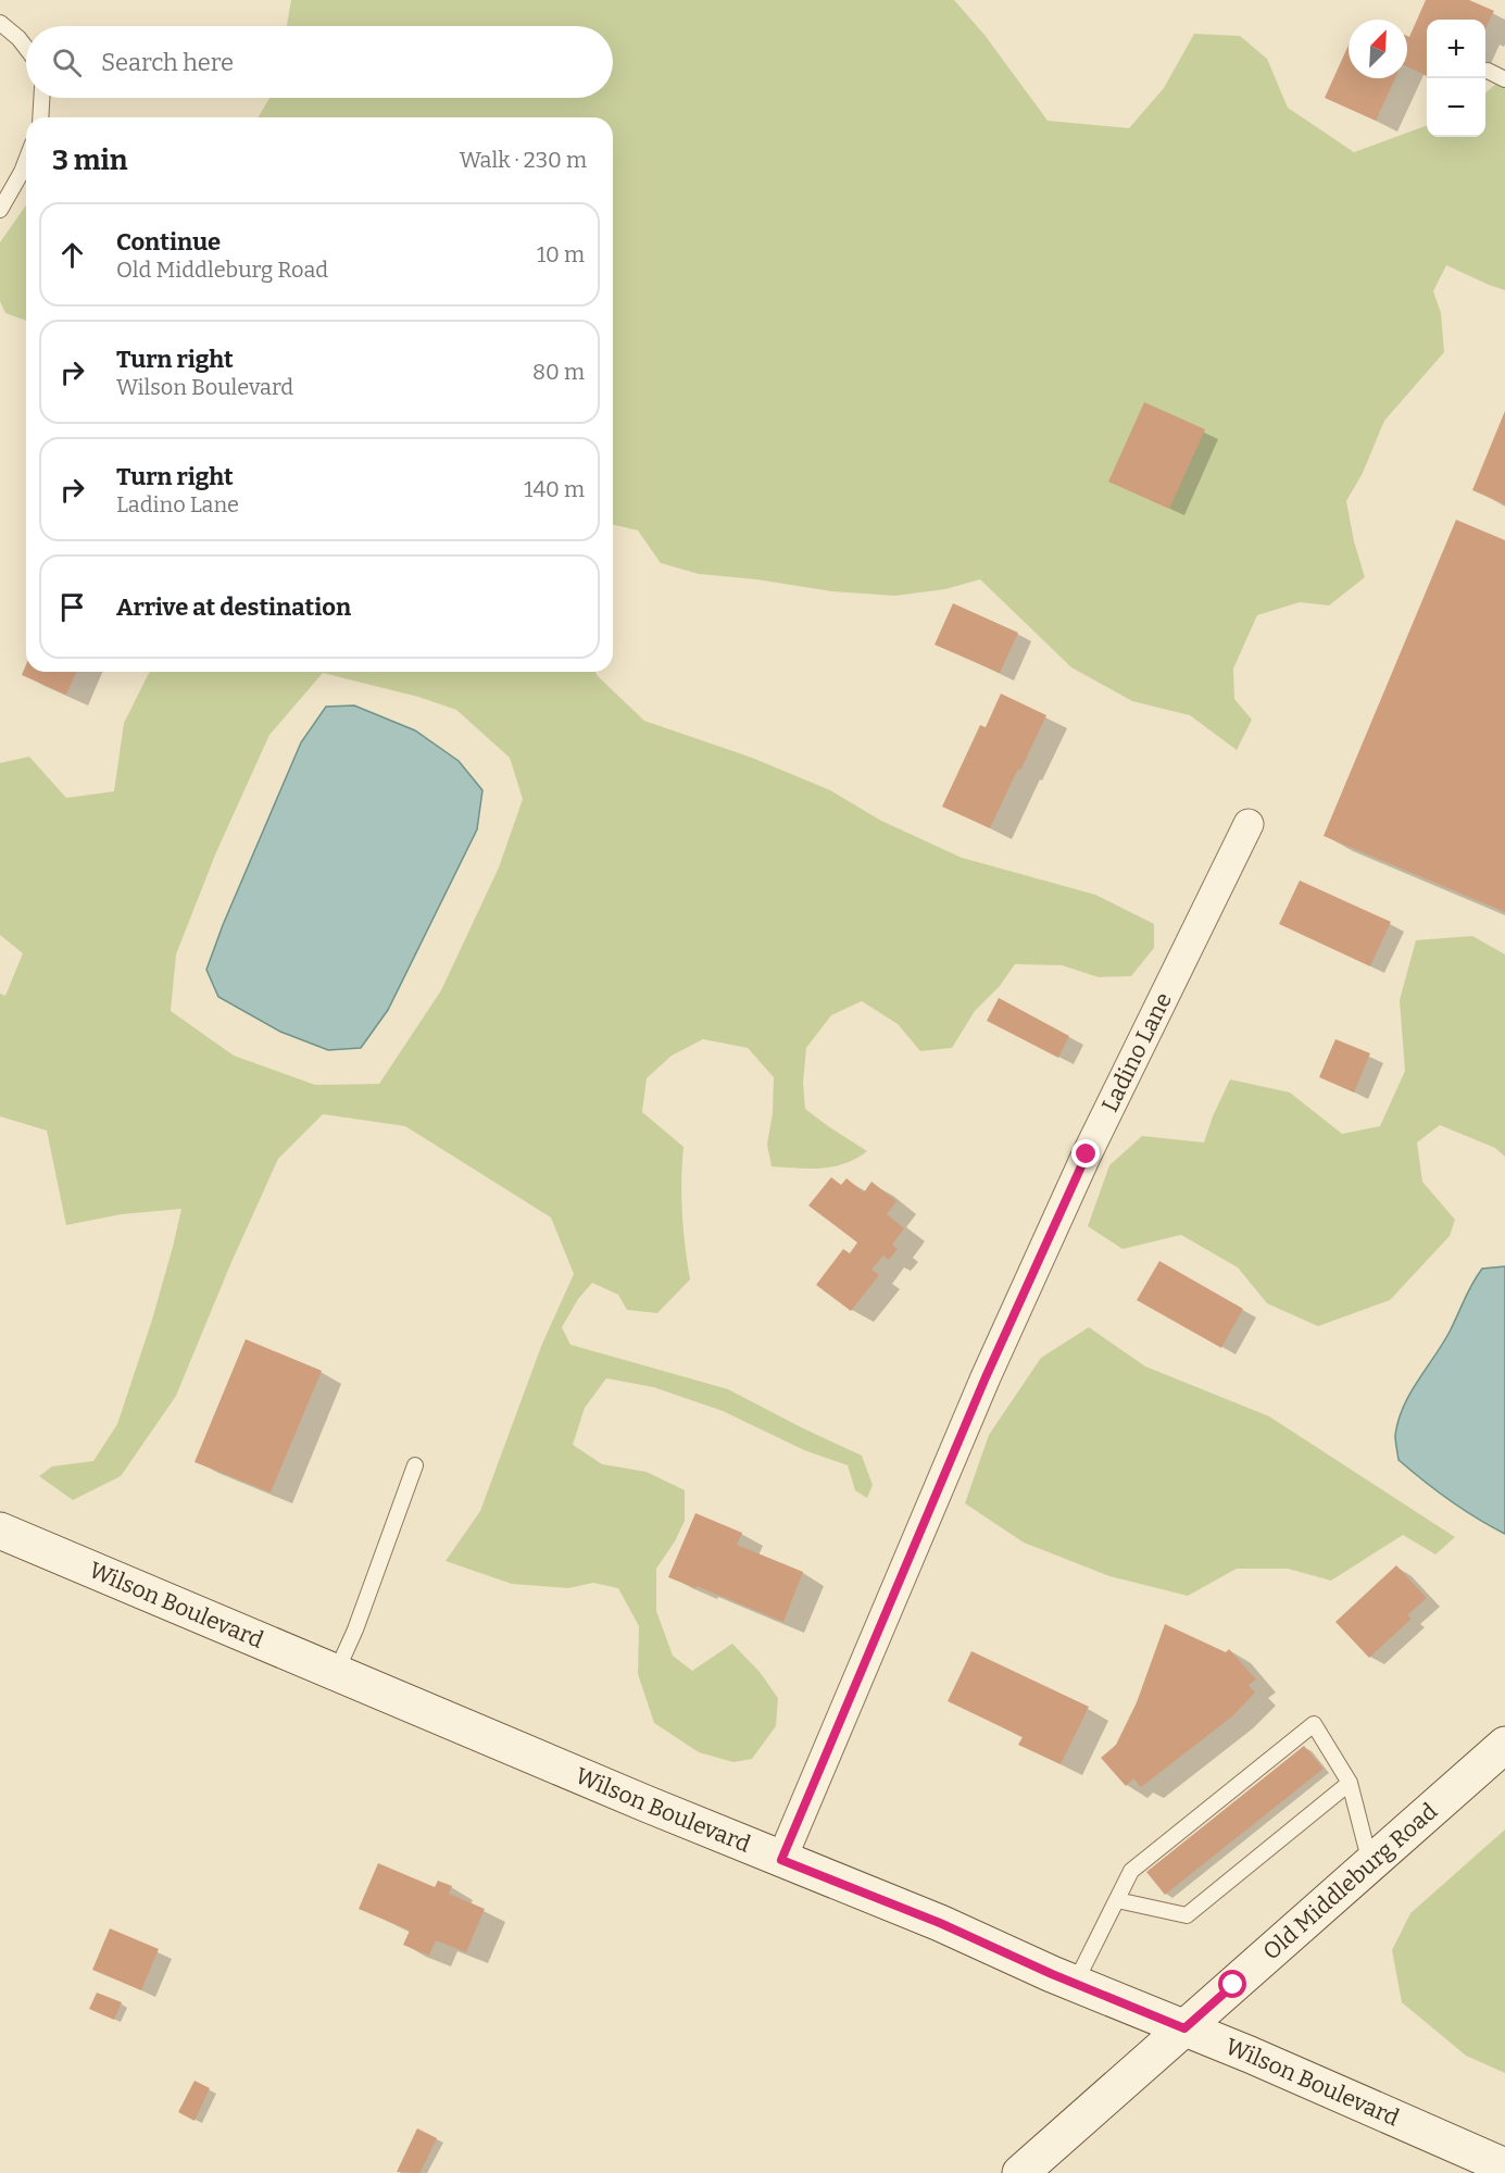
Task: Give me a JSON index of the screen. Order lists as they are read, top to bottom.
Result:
{
  "streets": {
    "main road": ["Wilson Boulevard", "Old Middleburg Road"],
    "street": ["Ladino Lane"]
  },
  "crossings": [
    ["Ladino Lane", "Wilson Boulevard"],
    ["Wilson Boulevard", "Old Middleburg Road"]
  ],
  "north": "top right",
  "page": {
    "map_buttons": ["+", "−"],
    "search": "Search here",
    "heading": ["3 min", "Walk · 230 m"],
    "list": [
      ["Continue", "Old Middleburg Road", "10 m"],
      ["Turn right", "Wilson Boulevard", "80 m"],
      ["Turn right", "Ladino Lane", "140 m"],
      "Arrive at destination"
    ]
  }
}
